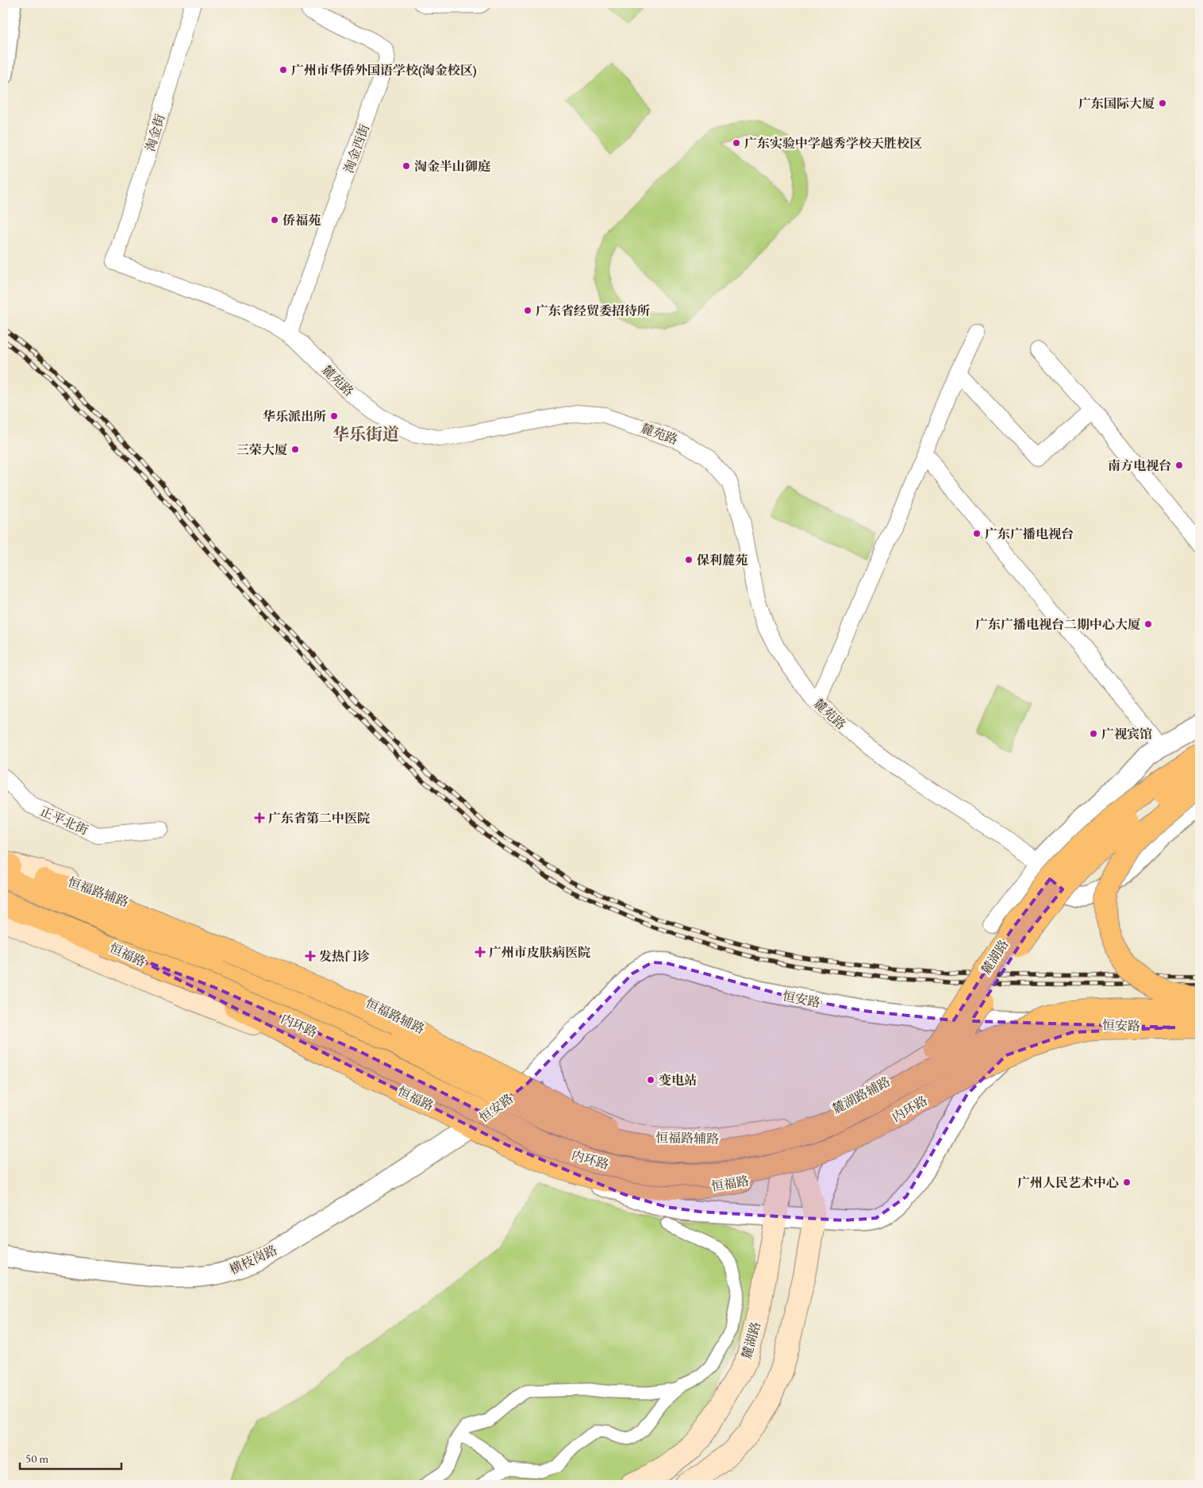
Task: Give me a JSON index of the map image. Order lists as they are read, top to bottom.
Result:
{
  "streets": {
    "main road": [
      "恒福路辅路",
      "恒福路",
      "麓湖路",
      "内环路"
    ],
    "street": [
      "淘金街",
      "淘金西街",
      "麓苑路",
      "正平北街",
      "恒安路",
      "横枝岗路"
    ]
  },
  "crossings": [
    ["淘金街", "麓苑路"],
    ["淘金西街", "麓苑路"],
    ["恒福路辅路", "恒福路"],
    ["恒福路辅路", "麓湖路"],
    ["恒福路辅路", "恒安路"],
    ["恒福路辅路", "内环路"],
    ["恒福路", "麓湖路"],
    ["恒福路", "恒安路"],
    ["恒福路", "内环路"],
    ["恒福路", "横枝岗路"],
    ["恒安路", "内环路"],
    ["恒安路", "横枝岗路"]
  ],
  "districts": ["华乐街道"],
  "places": {
    "other": [
      "广州市华侨外国语学校(淘金校区)",
      "广东国际大厦",
      "广东实验中学越秀学校天胜校区",
      "淘金半山御庭",
      "侨福苑",
      "广东省经贸委招待所",
      "华乐派出所",
      "三荣大厦",
      "南方电视台",
      "广东广播电视台",
      "保利麓苑",
      "广东广播电视台二期中心大厦",
      "广视宾馆",
      "变电站",
      "广州人民艺术中心"
    ],
    "health": ["广东省第二中医院", "广州市皮肤病医院", "发热门诊"]
  },
  "scale_bar": "50 m"
}
